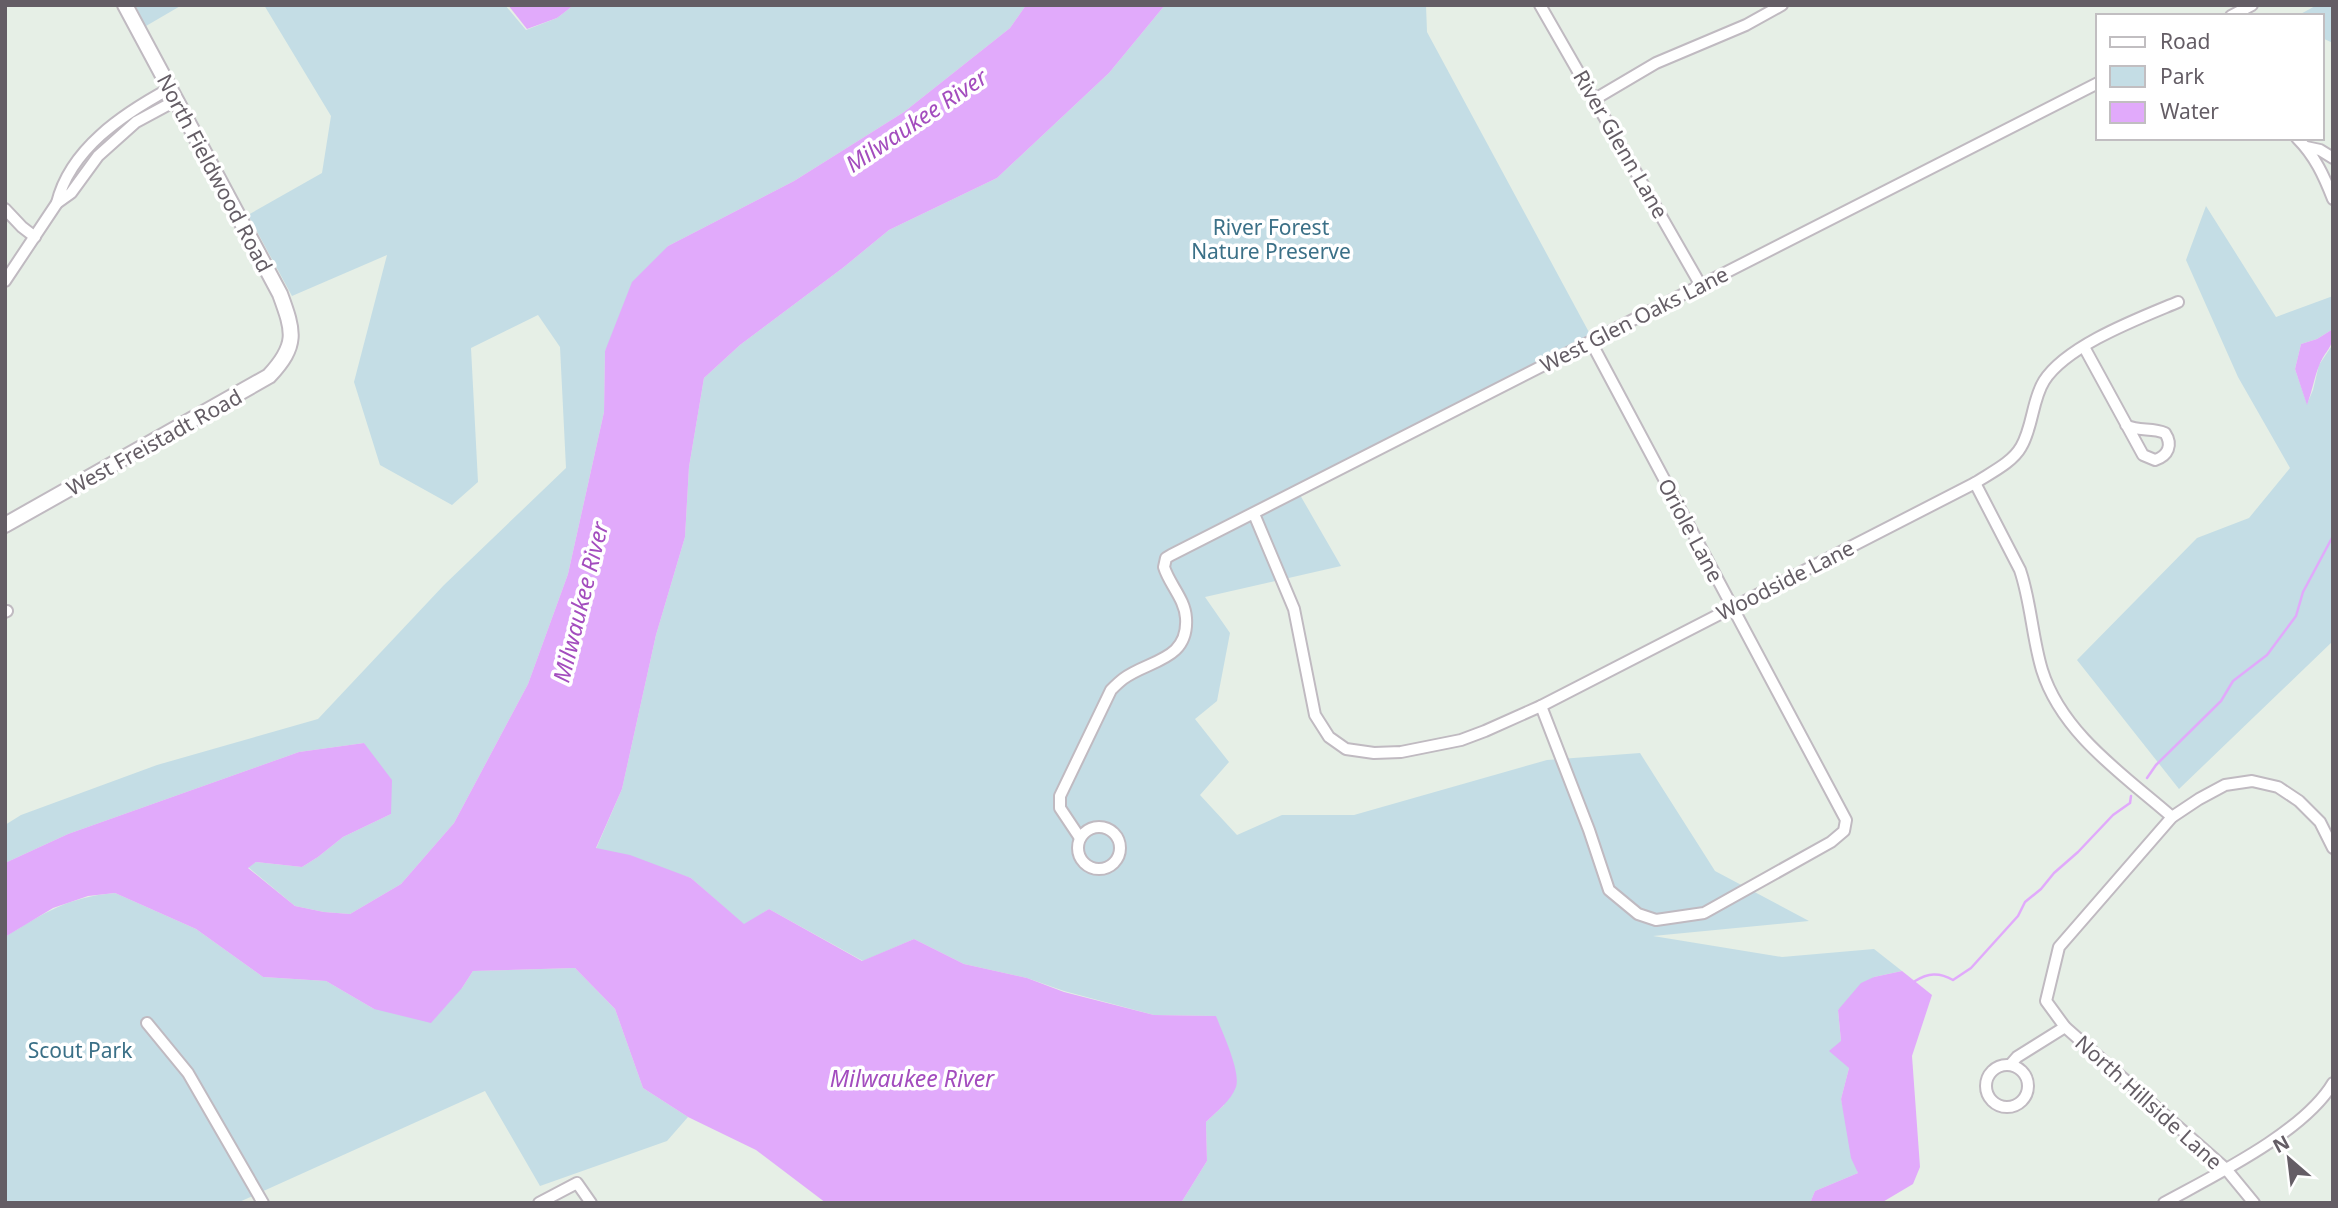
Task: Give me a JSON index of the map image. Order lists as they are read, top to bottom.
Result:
{
  "streets": {
    "street": [
      "River Glenn Lane",
      "North Fieldwood Road",
      "West Glen Oaks Lane",
      "West Freistadt Road",
      "Oriole Lane",
      "Woodside Lane",
      "North Hillside Lane"
    ]
  },
  "crossings": [
    ["River Glenn Lane", "West Glen Oaks Lane"],
    ["North Fieldwood Road", "West Freistadt Road"],
    ["West Glen Oaks Lane", "Oriole Lane"],
    ["West Glen Oaks Lane", "Woodside Lane"],
    ["Oriole Lane", "Woodside Lane"]
  ],
  "water": ["Milwaukee River"],
  "parks": ["River Forest Nature Preserve", "Scout Park"],
  "legend": ["Road", "Park", "Water"],
  "north": "top left"
}
